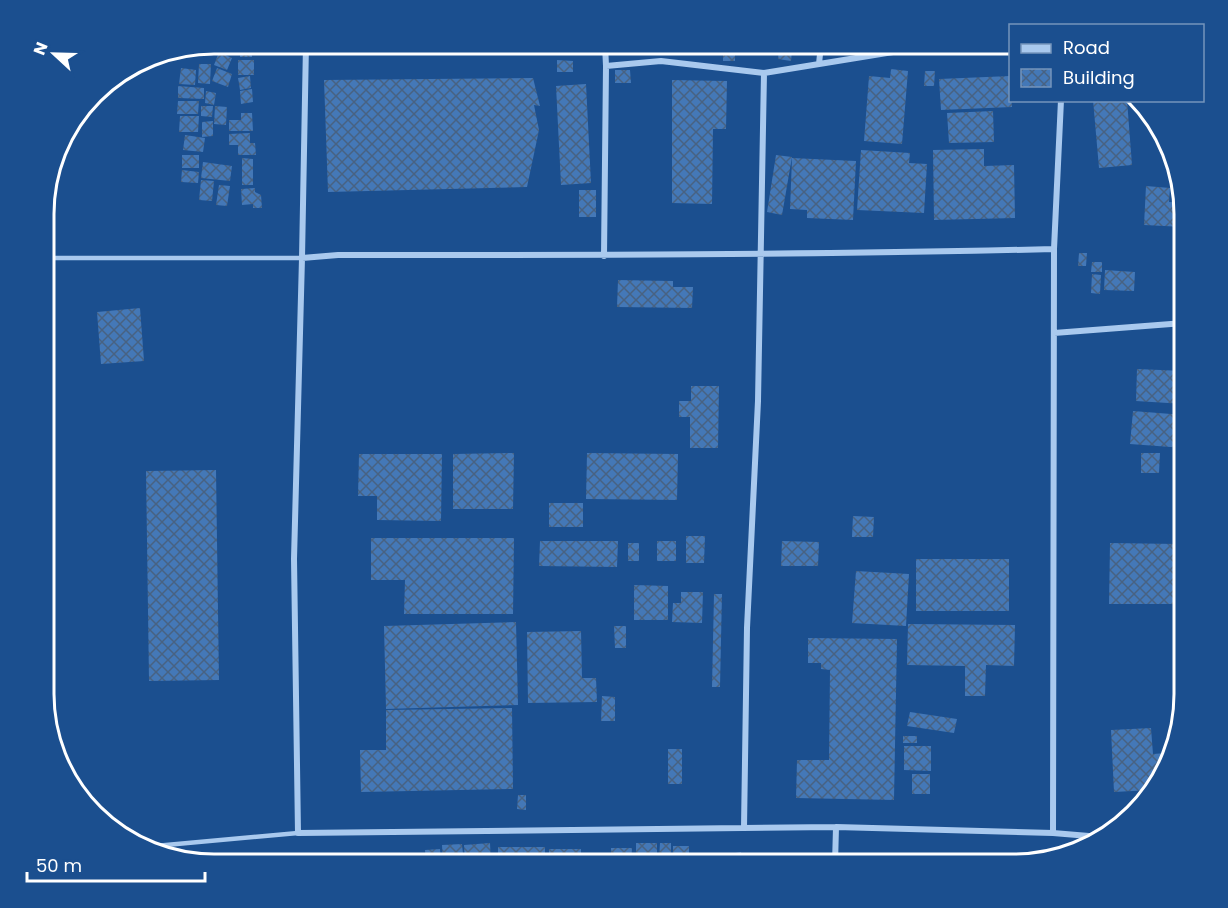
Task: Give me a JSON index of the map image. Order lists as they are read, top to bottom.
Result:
{
  "legend": ["Road", "Building"],
  "scale_bar": "50 m",
  "north": "left"
}
